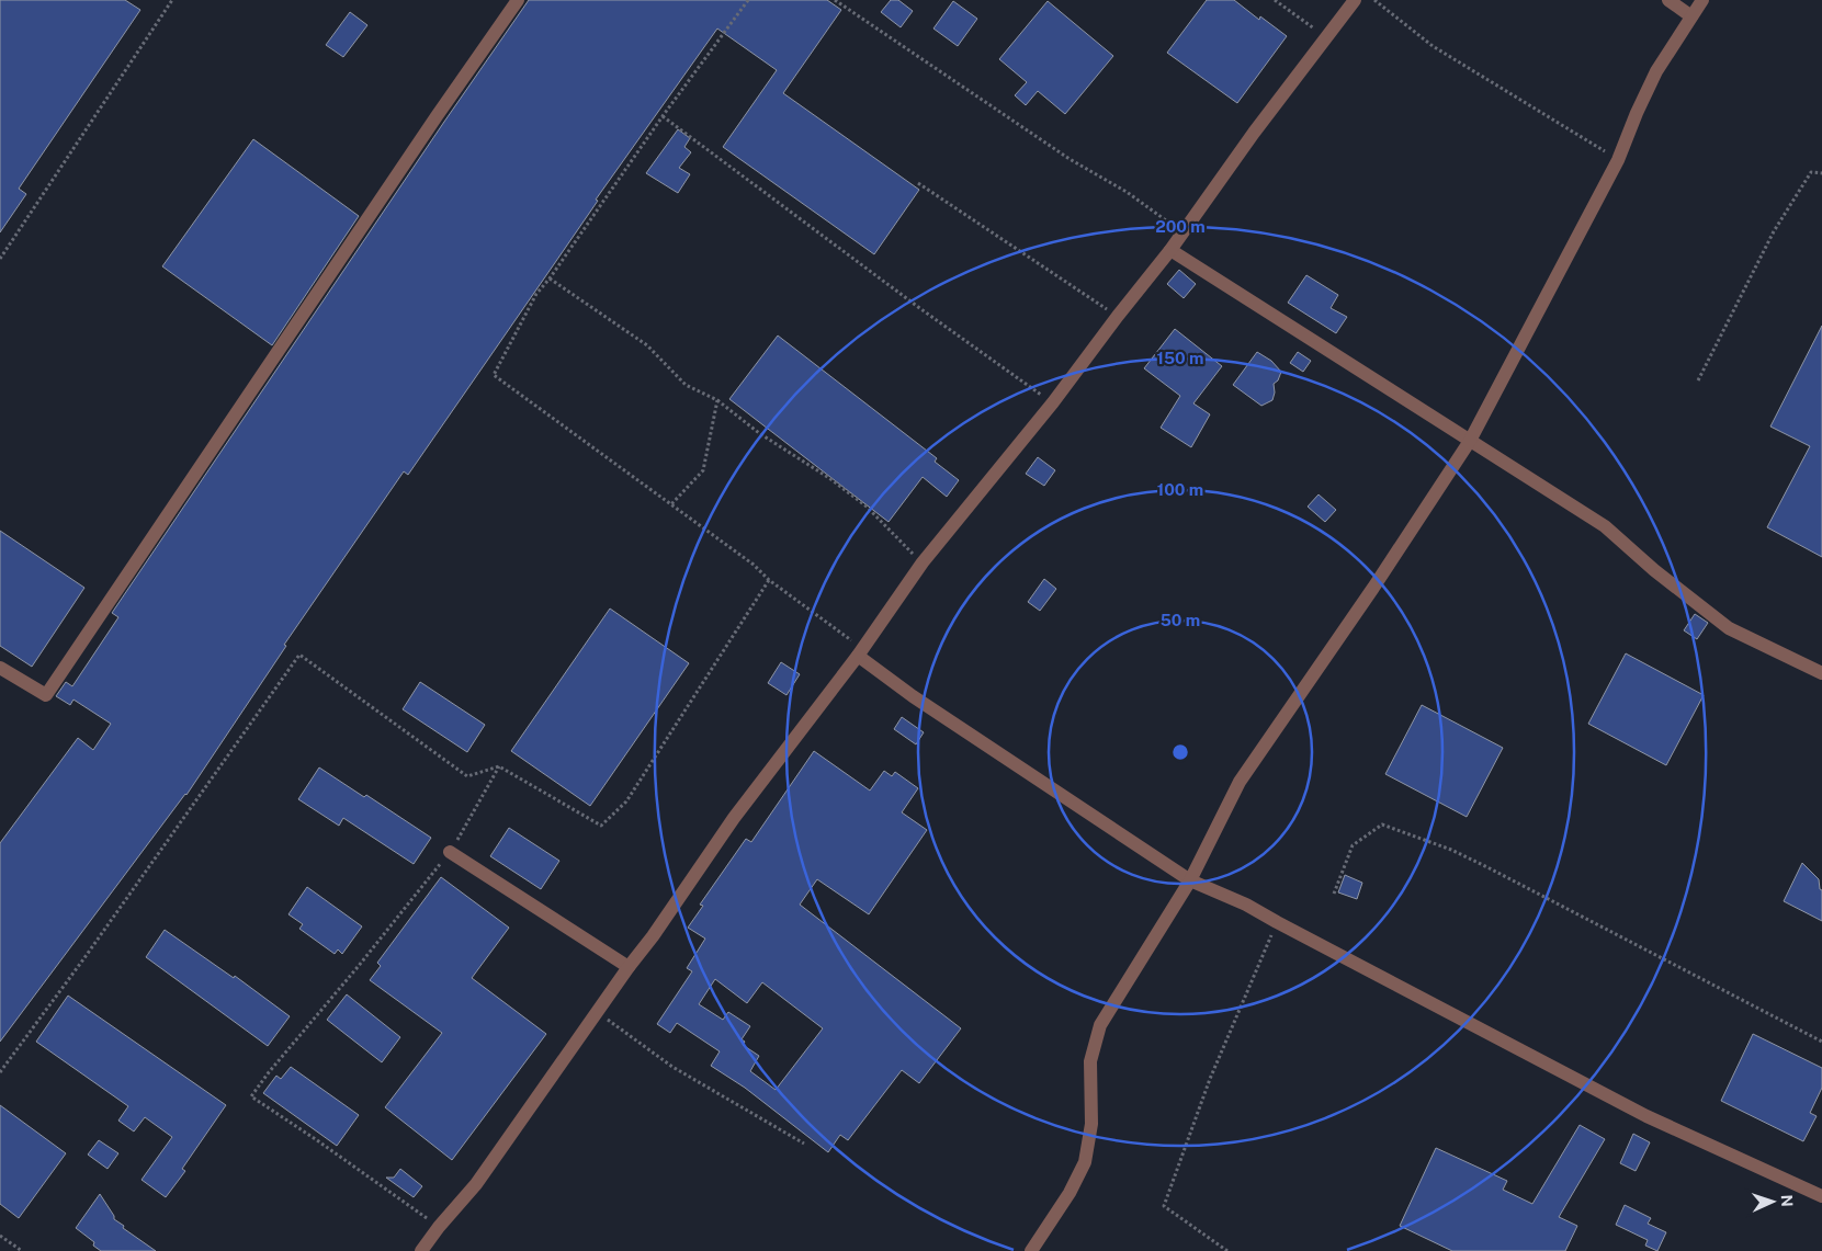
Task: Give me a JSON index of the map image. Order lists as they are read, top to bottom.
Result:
{
  "north": "right",
  "rings": [
    "200 m",
    "150 m",
    "100 m",
    "50 m"
  ]
}
